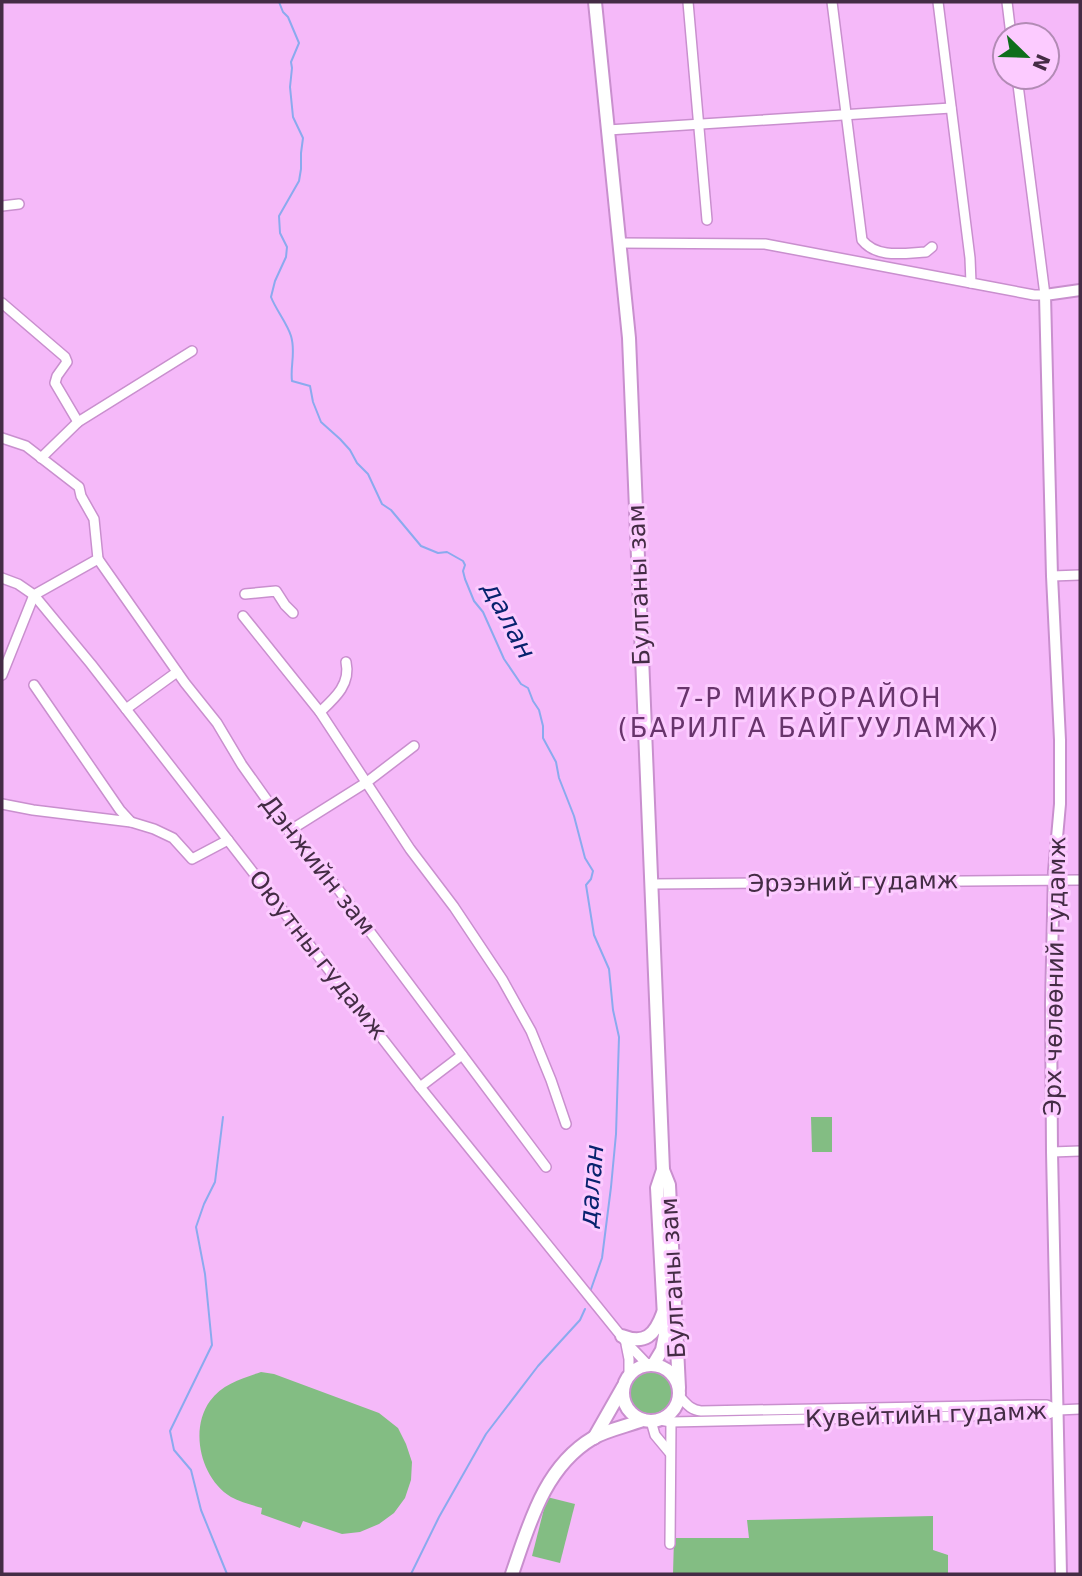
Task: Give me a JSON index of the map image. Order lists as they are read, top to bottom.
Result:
{
  "streets": {
    "highway": ["Булганы зам"],
    "main road": ["Эрх чөлөөний гудамж"],
    "street": [
      "Дэнжийн зам",
      "Эрээний гудамж",
      "Оюутны гудамж",
      "Кувейтийн гудамж"
    ]
  },
  "crossings": [
    ["Булганы зам", "Эрээний гудамж"],
    ["Булганы зам", "Оюутны гудамж"],
    ["Булганы зам", "Кувейтийн гудамж"],
    ["Эрээний гудамж", "Эрх чөлөөний гудамж"],
    ["Оюутны гудамж", "Кувейтийн гудамж"],
    ["Эрх чөлөөний гудамж", "Кувейтийн гудамж"]
  ],
  "districts": ["7-Р МИКРОРАЙОН (БАРИЛГА БАЙГУУЛАМЖ)"],
  "water": ["далан"],
  "north": "bottom right"
}
